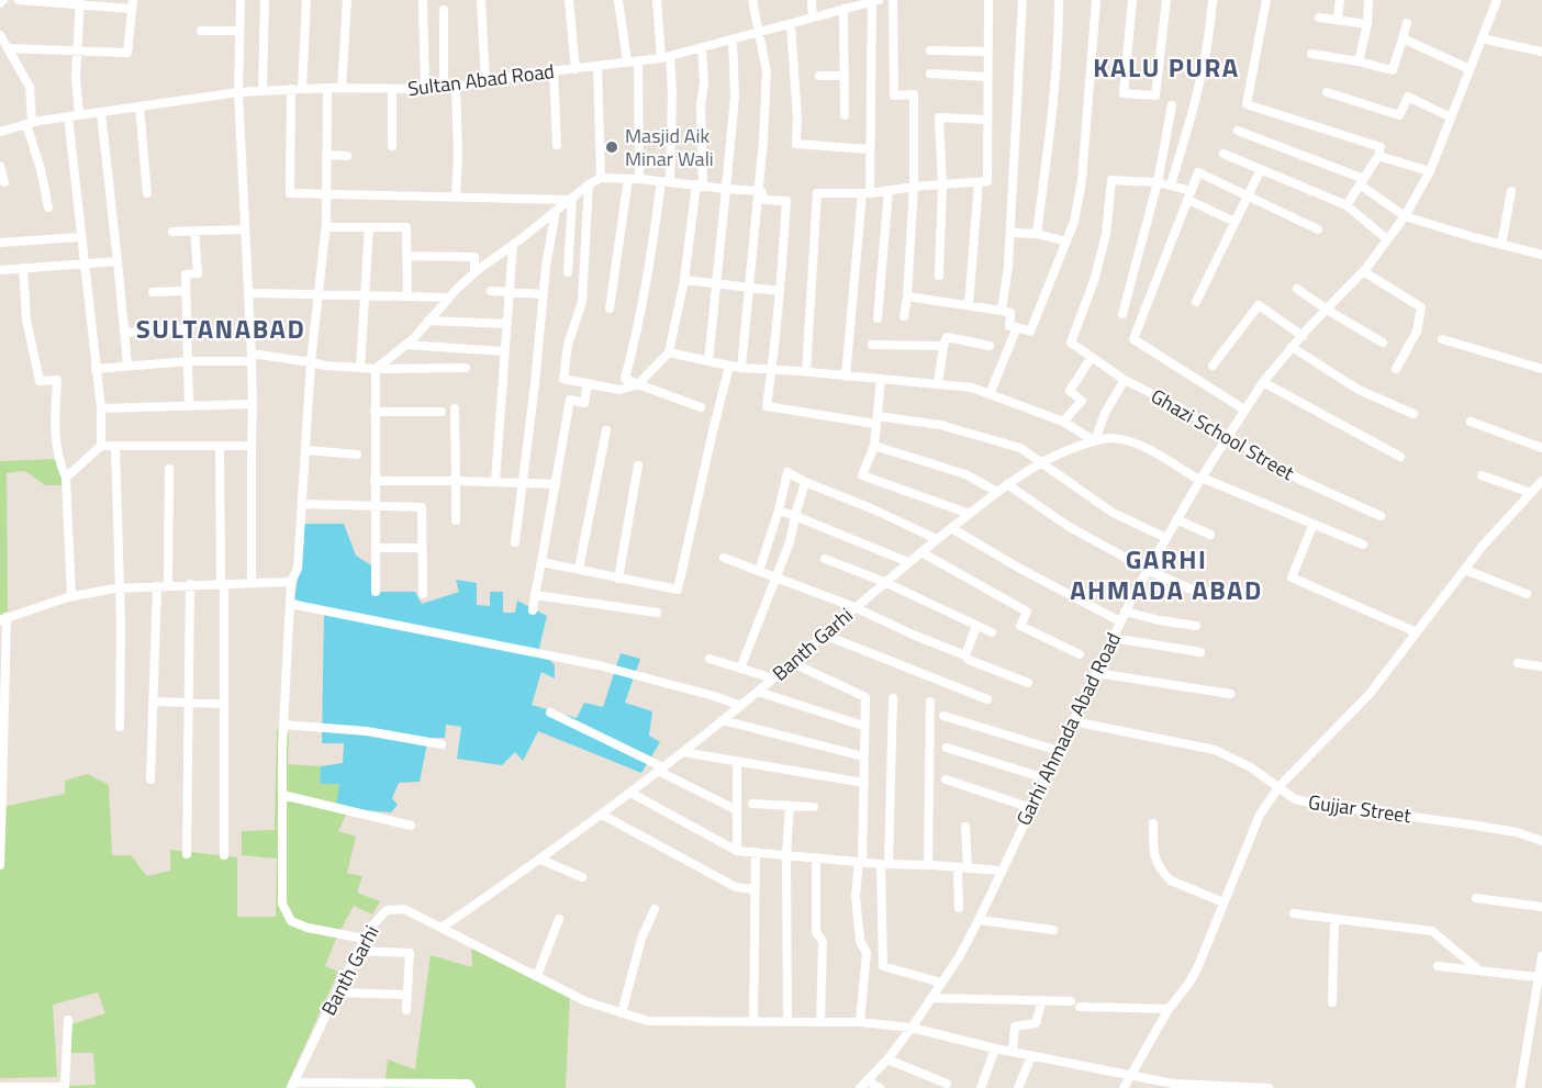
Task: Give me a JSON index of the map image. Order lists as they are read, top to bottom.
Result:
{
  "streets": {
    "street": [
      "Sultan Abad Road",
      "Ghazi School Street",
      "Banth Garhi",
      "Garhi Ahmada Abad Road",
      "Gujjar Street"
    ]
  },
  "crossings": [
    ["Ghazi School Street", "Garhi Ahmada Abad Road"],
    ["Banth Garhi", "Garhi Ahmada Abad Road"],
    ["Garhi Ahmada Abad Road", "Gujjar Street"]
  ],
  "districts": ["KALU PURA", "SULTANABAD", "GARHI AHMADA ABAD"],
  "places": ["Masjid Aik Minar Wali"]
}
